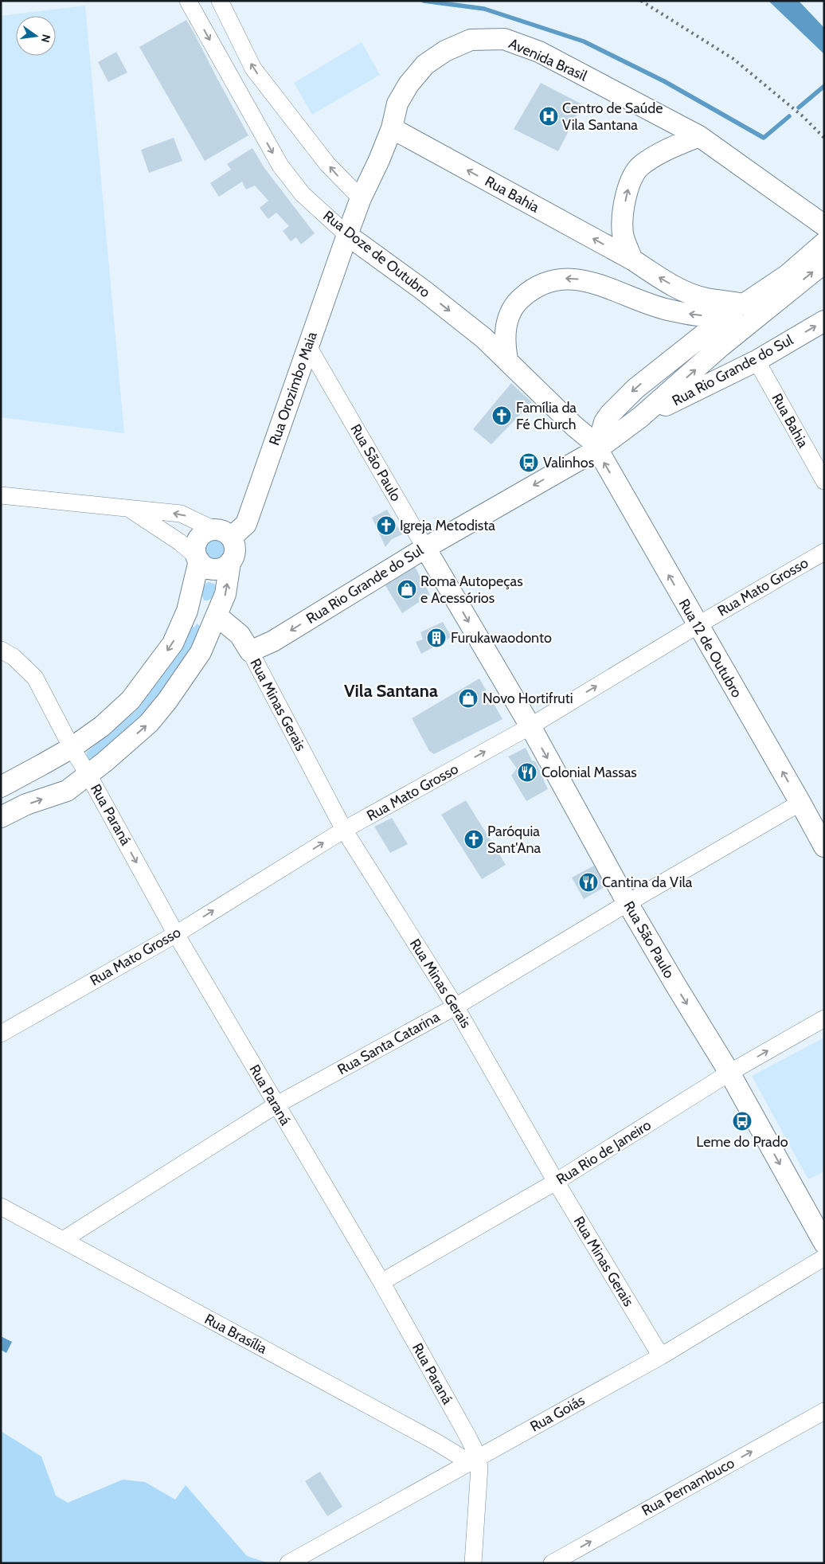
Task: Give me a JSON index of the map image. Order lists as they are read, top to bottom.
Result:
{
  "streets": {
    "main road": [
      "Avenida Brasil",
      "Rua Bahia",
      "Rua Doze de Outubro",
      "Rua Rio Grande do Sul",
      "Rua Orozimbo Maia",
      "Rua São Paulo",
      "Rua 12 de Outubro",
      "Rua Minas Gerais"
    ],
    "street": [
      "Rua Mato Grosso",
      "Rua Paraná",
      "Rua Santa Catarina",
      "Rua Rio de Janeiro",
      "Rua Brasília",
      "Rua Goiás",
      "Rua Pernambuco"
    ]
  },
  "crossings": [
    ["Avenida Brasil", "Rua Bahia"],
    ["Avenida Brasil", "Rua Doze de Outubro"],
    ["Avenida Brasil", "Rua Orozimbo Maia"],
    ["Rua Bahia", "Rua Rio Grande do Sul"],
    ["Rua Doze de Outubro", "Rua Rio Grande do Sul"],
    ["Rua Doze de Outubro", "Rua Orozimbo Maia"],
    ["Rua Doze de Outubro", "Rua 12 de Outubro"],
    ["Rua Rio Grande do Sul", "Rua São Paulo"],
    ["Rua Rio Grande do Sul", "Rua 12 de Outubro"],
    ["Rua Rio Grande do Sul", "Rua Minas Gerais"],
    ["Rua Orozimbo Maia", "Rua São Paulo"],
    ["Rua São Paulo", "Rua Mato Grosso"],
    ["Rua São Paulo", "Rua Santa Catarina"],
    ["Rua São Paulo", "Rua Rio de Janeiro"],
    ["Rua Mato Grosso", "Rua 12 de Outubro"],
    ["Rua Mato Grosso", "Rua Minas Gerais"],
    ["Rua Mato Grosso", "Rua Paraná"],
    ["Rua 12 de Outubro", "Rua Santa Catarina"],
    ["Rua Minas Gerais", "Rua Santa Catarina"],
    ["Rua Minas Gerais", "Rua Rio de Janeiro"],
    ["Rua Minas Gerais", "Rua Goiás"],
    ["Rua Paraná", "Rua Santa Catarina"],
    ["Rua Paraná", "Rua Rio de Janeiro"],
    ["Rua Paraná", "Rua Brasília"],
    ["Rua Paraná", "Rua Goiás"],
    ["Rua Santa Catarina", "Rua Brasília"],
    ["Rua Brasília", "Rua Goiás"]
  ],
  "one_way": [
    "Rua Bahia",
    "Rua São Paulo",
    "Rua Mato Grosso",
    "Rua 12 de Outubro",
    "Rua Pernambuco"
  ],
  "districts": ["Vila Santana"],
  "places": {
    "hospital": ["Centro de Saúde Vila Santana"],
    "church": ["Família da Fé Church", "Igreja Metodista", "Paróquia Sant'Ana"],
    "bus stop": ["Valinhos", "Leme do Prado"],
    "shop": ["Roma Autopeças e Acessórios", "Novo Hortifruti"],
    "building": ["Furukawaodonto"],
    "restaurant": ["Colonial Massas", "Cantina da Vila"]
  },
  "north": "right"
}
